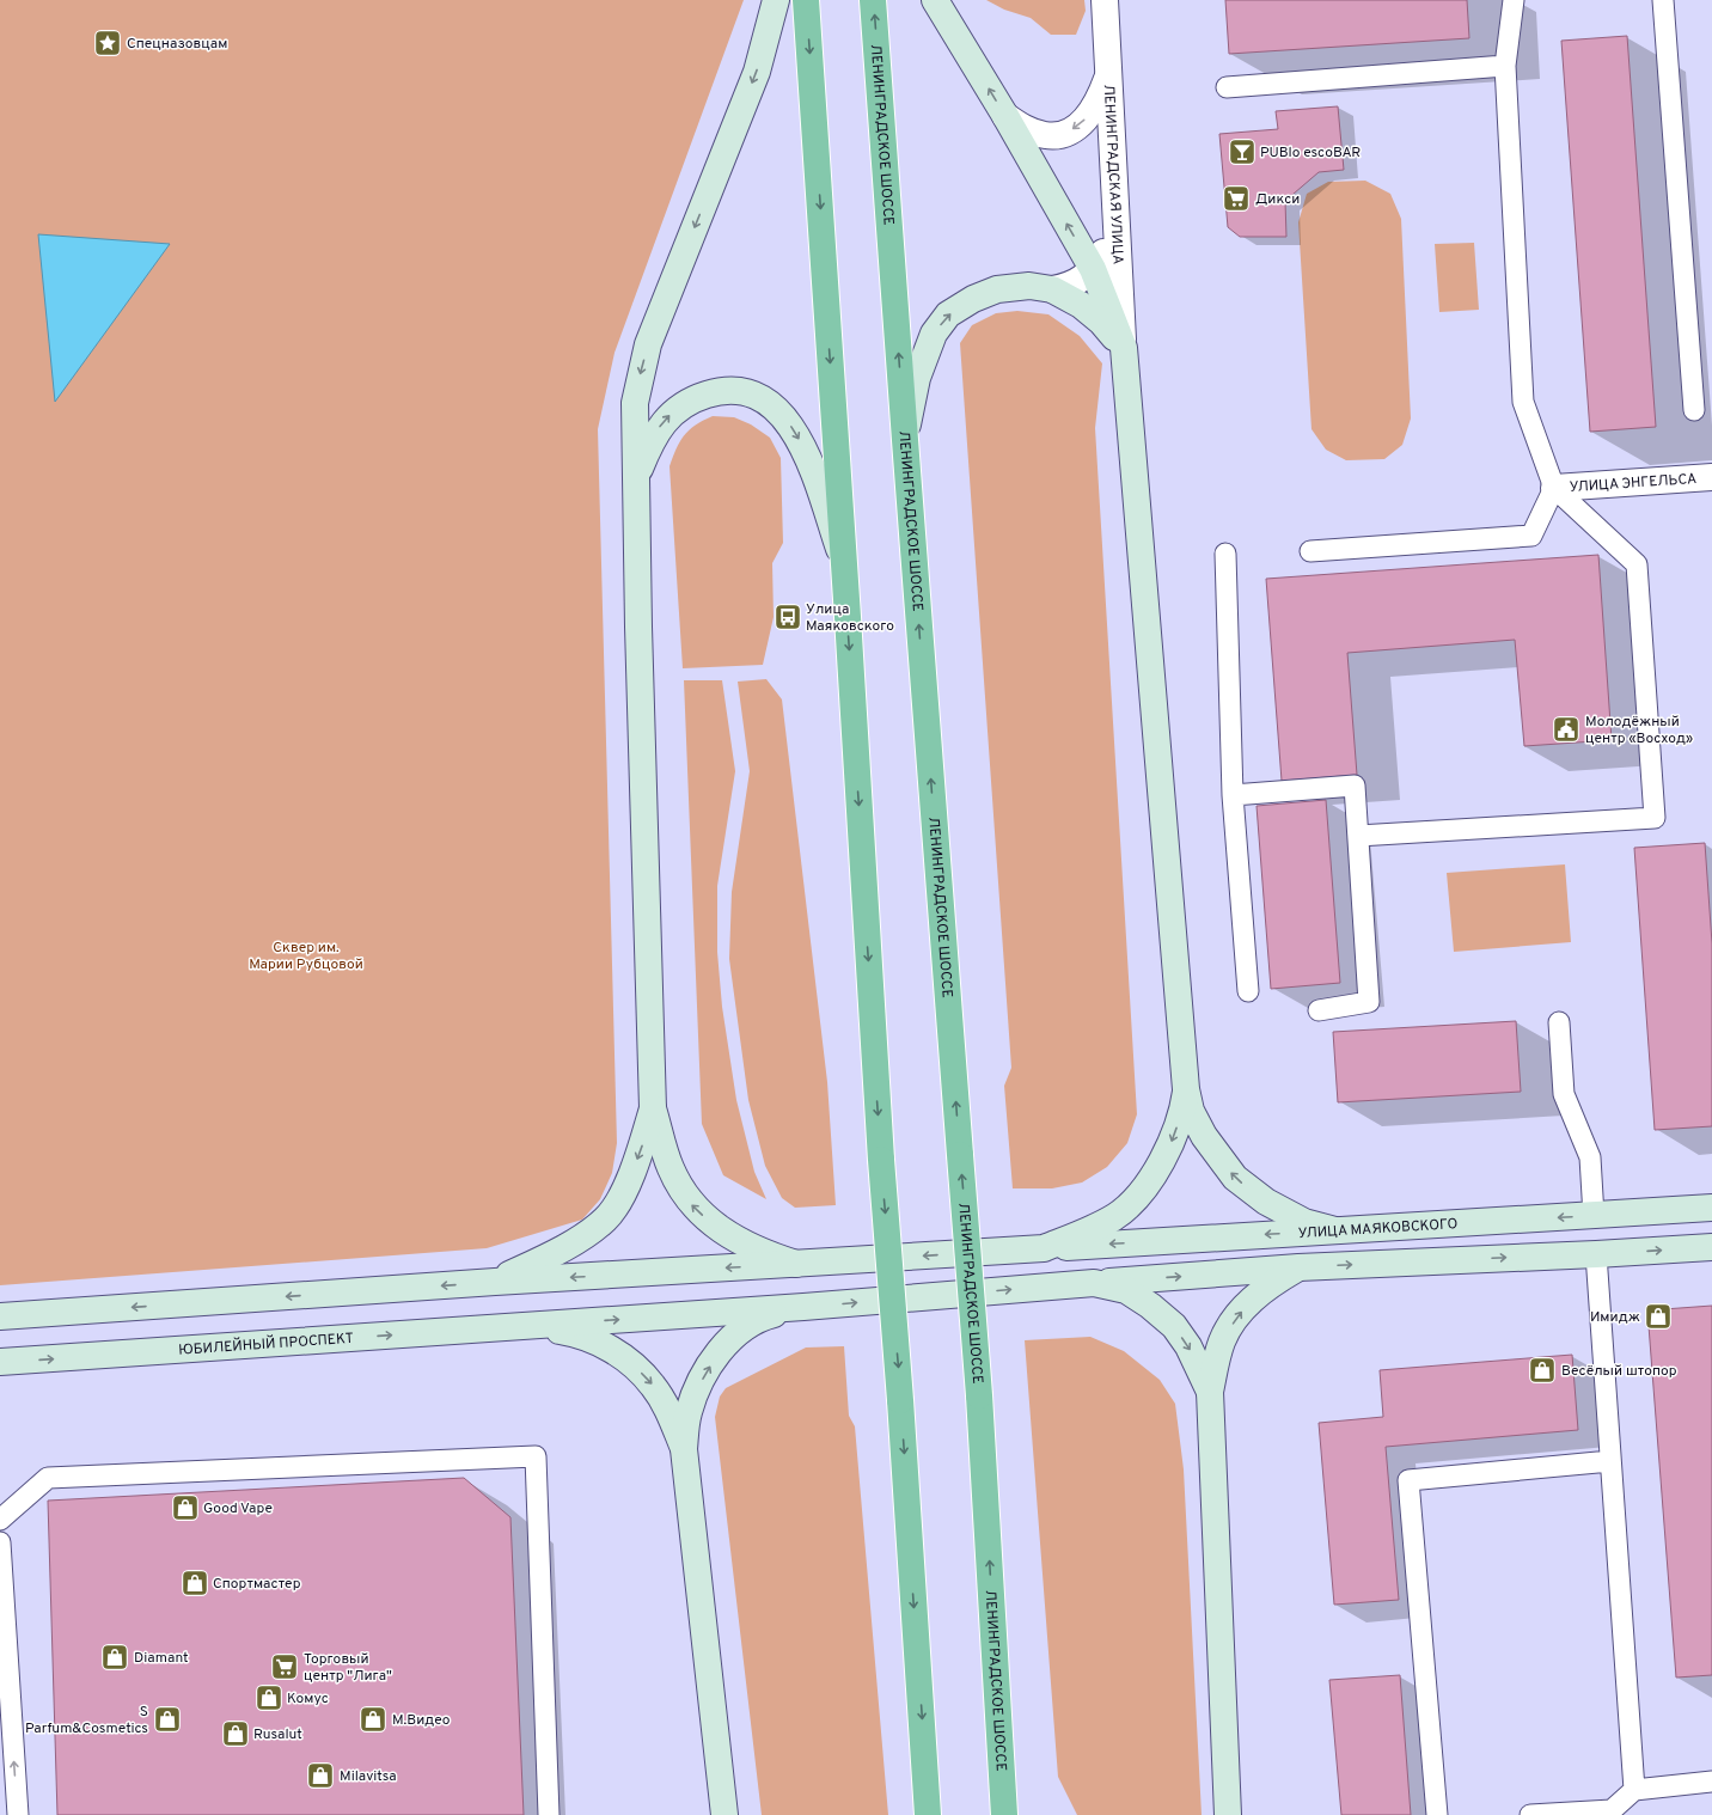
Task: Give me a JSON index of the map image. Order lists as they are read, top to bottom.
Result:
{
  "streets": {
    "highway": ["ЛЕНИНГРАДСКОЕ ШОССЕ"],
    "main road": ["УЛИЦА МАЯКОВСКОГО", "ЮБИЛЕЙНЫЙ ПРОСПЕКТ"],
    "street": ["ЛЕНИНГРАДСКАЯ УЛИЦА", "УЛИЦА ЭНГЕЛЬСА"]
  },
  "parks": ["Сквер им. Марии Рубцовой"],
  "places": {
    "place": ["Спецназовцам"],
    "bar": ["PUBlo escoBAR"],
    "supermarket": ["Дикси", "Торговый центр \"Лига\""],
    "bus stop": ["Улица Маяковского"],
    "public building": ["Молодёжный центр «Восход»"],
    "shop": [
      "Имидж",
      "Весёлый штопор",
      "Good Vape",
      "Спортмастер",
      "Diamant",
      "Комус",
      "S Parfum&Cosmetics",
      "М.Видео",
      "Rusalut",
      "Milavitsa"
    ]
  }
}
